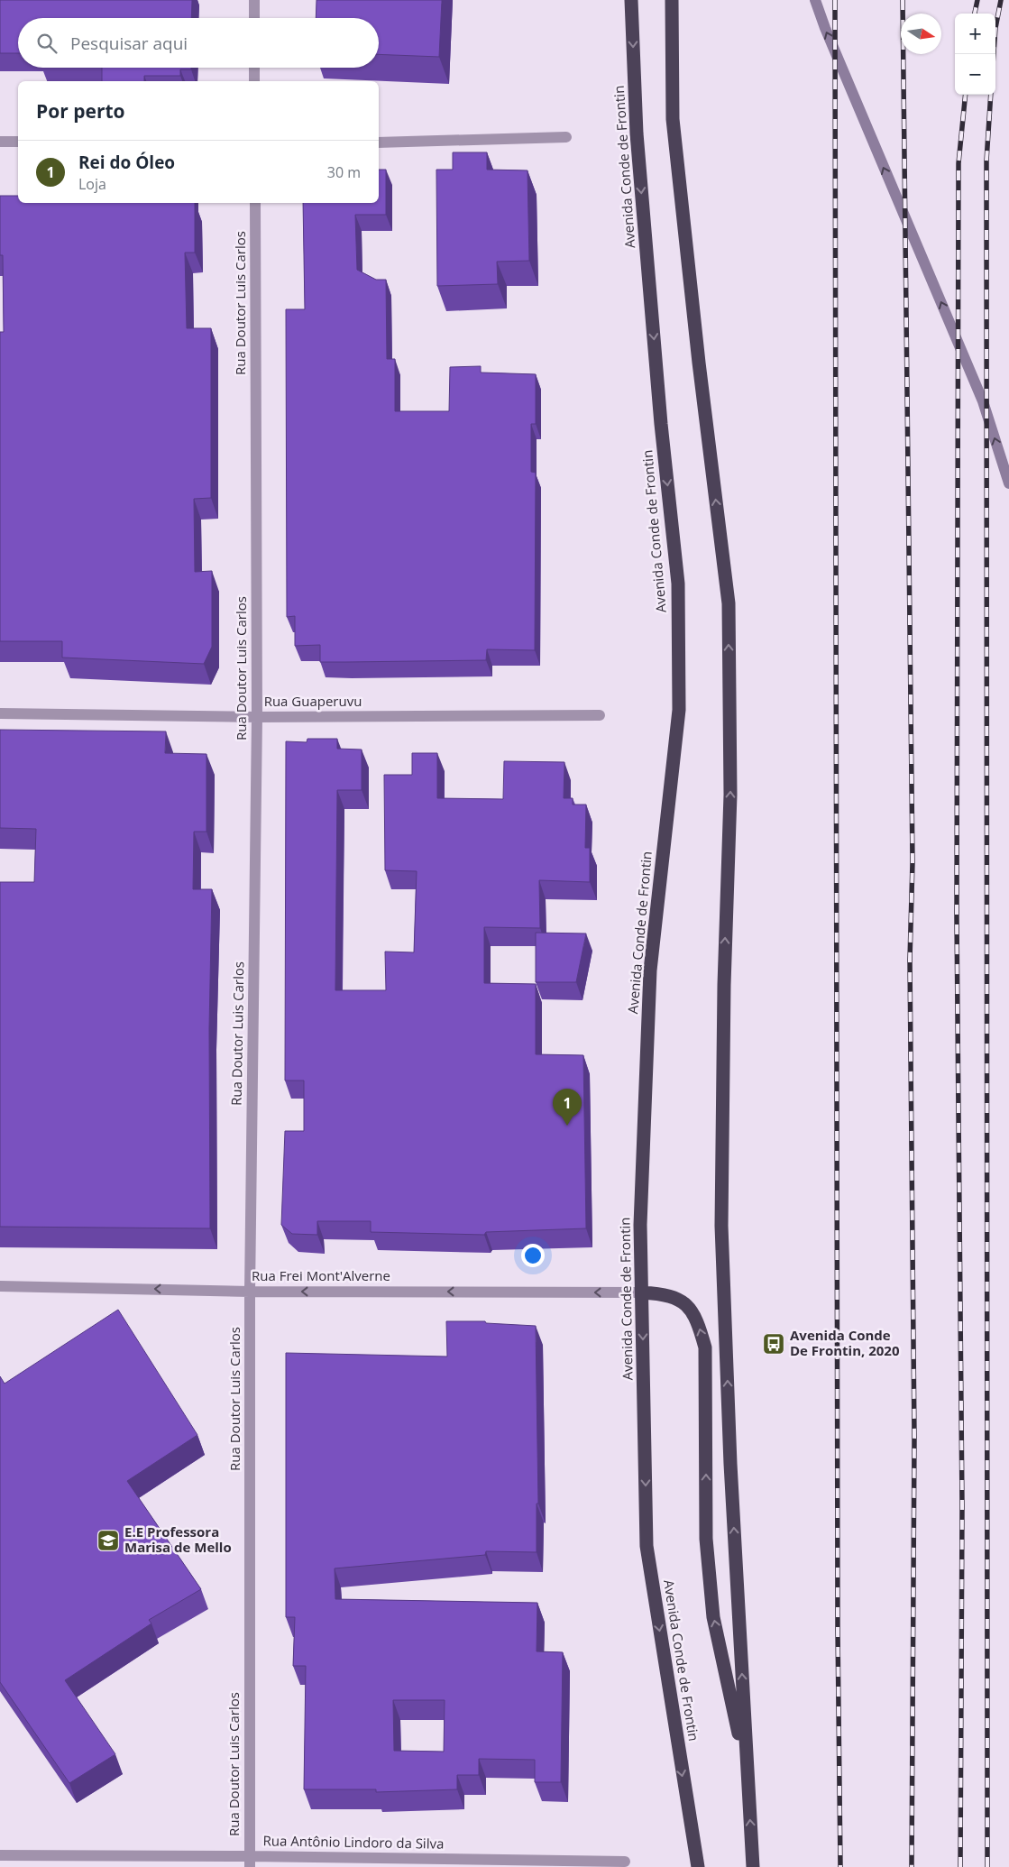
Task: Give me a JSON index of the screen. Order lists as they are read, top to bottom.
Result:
{
  "streets": {
    "highway": ["Avenida Conde de Frontin"],
    "street": [
      "Rua Doutor Luis Carlos",
      "Rua Guaperuvu",
      "Rua Frei Mont'Alverne",
      "Rua Antônio Lindoro da Silva"
    ]
  },
  "crossings": [
    ["Avenida Conde de Frontin", "Rua Frei Mont'Alverne"],
    ["Rua Doutor Luis Carlos", "Rua Guaperuvu"],
    ["Rua Doutor Luis Carlos", "Rua Frei Mont'Alverne"],
    ["Rua Doutor Luis Carlos", "Rua Antônio Lindoro da Silva"]
  ],
  "one_way": ["Rua Frei Mont'Alverne"],
  "places": {
    "bus stop": ["Avenida Conde De Frontin, 2020"],
    "school or university": ["E.E Professora Marisa de Mello"]
  },
  "north": "right",
  "page": {
    "map_buttons": ["+", "−"],
    "search": "Pesquisar aqui",
    "heading": "Por perto",
    "list": [
      {
        "mark": "1",
        "name": "Rei do Óleo",
        "note": "Loja",
        "value": "30 m"
      }
    ],
    "pins": "1"
  }
}
